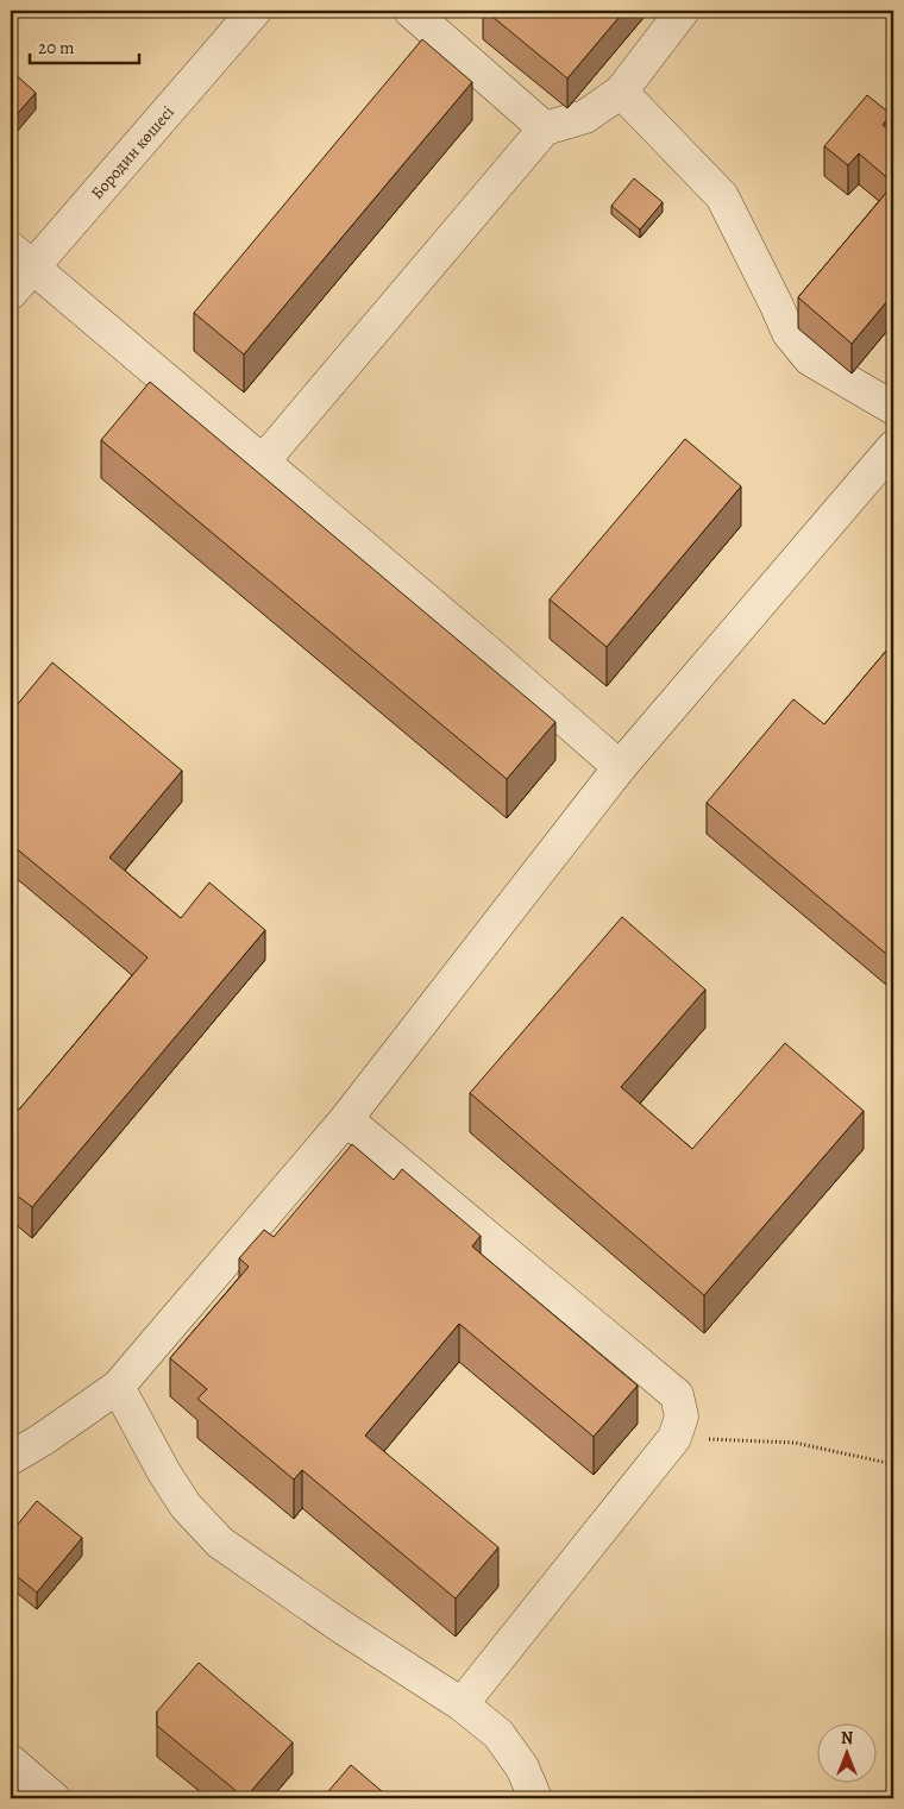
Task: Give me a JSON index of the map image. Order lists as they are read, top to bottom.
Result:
{
  "streets": {
    "street": ["Бородин көшесі"]
  },
  "scale_bar": "20 m",
  "north": "top"
}
